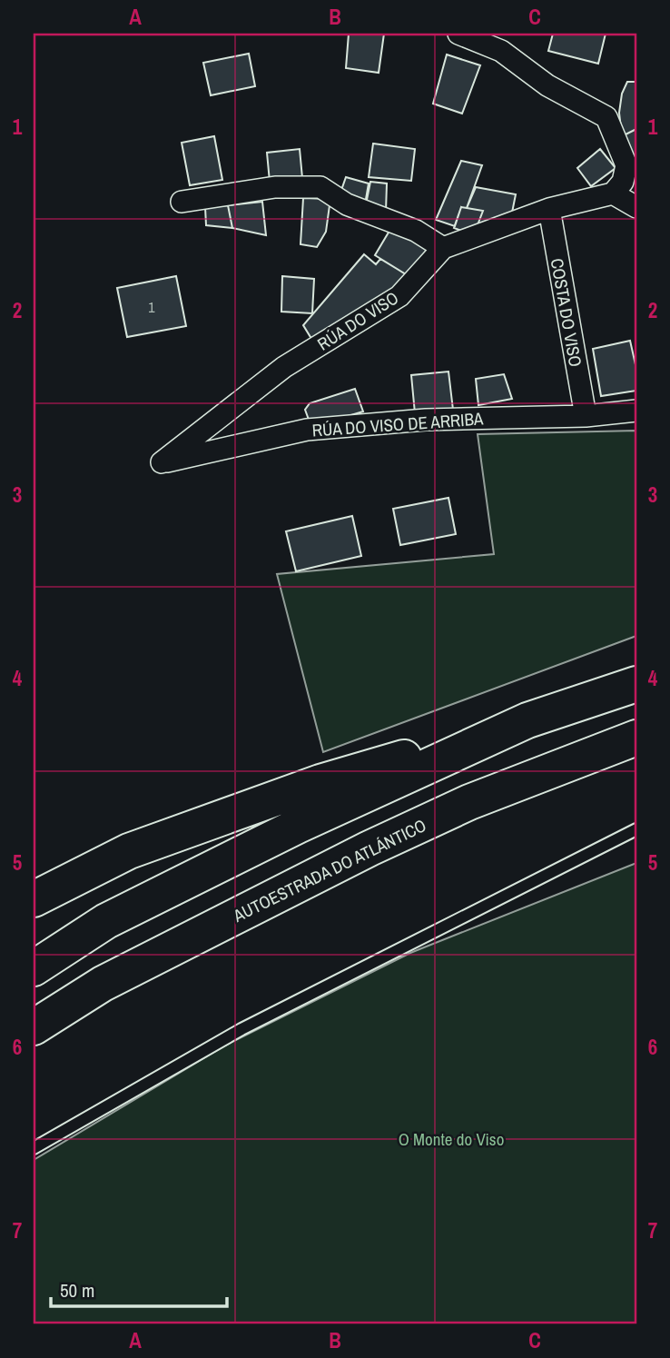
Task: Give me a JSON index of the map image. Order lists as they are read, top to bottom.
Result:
{
  "streets": {
    "highway": ["AUTOESTRADA DO ATLÁNTICO"],
    "street": ["COSTA DO VISO", "RÚA DO VISO", "RÚA DO VISO DE ARRIBA"]
  },
  "crossings": [
    ["COSTA DO VISO", "RÚA DO VISO"],
    ["COSTA DO VISO", "RÚA DO VISO DE ARRIBA"],
    ["RÚA DO VISO", "RÚA DO VISO DE ARRIBA"]
  ],
  "parks": ["O Monte do Viso"],
  "house_numbers": ["1"],
  "scale_bar": "50 m",
  "grid": {
    "columns": ["A", "B", "C"],
    "rows": [
      "1",
      "2",
      "3",
      "4",
      "5",
      "6",
      "7"
    ]
  }
}
